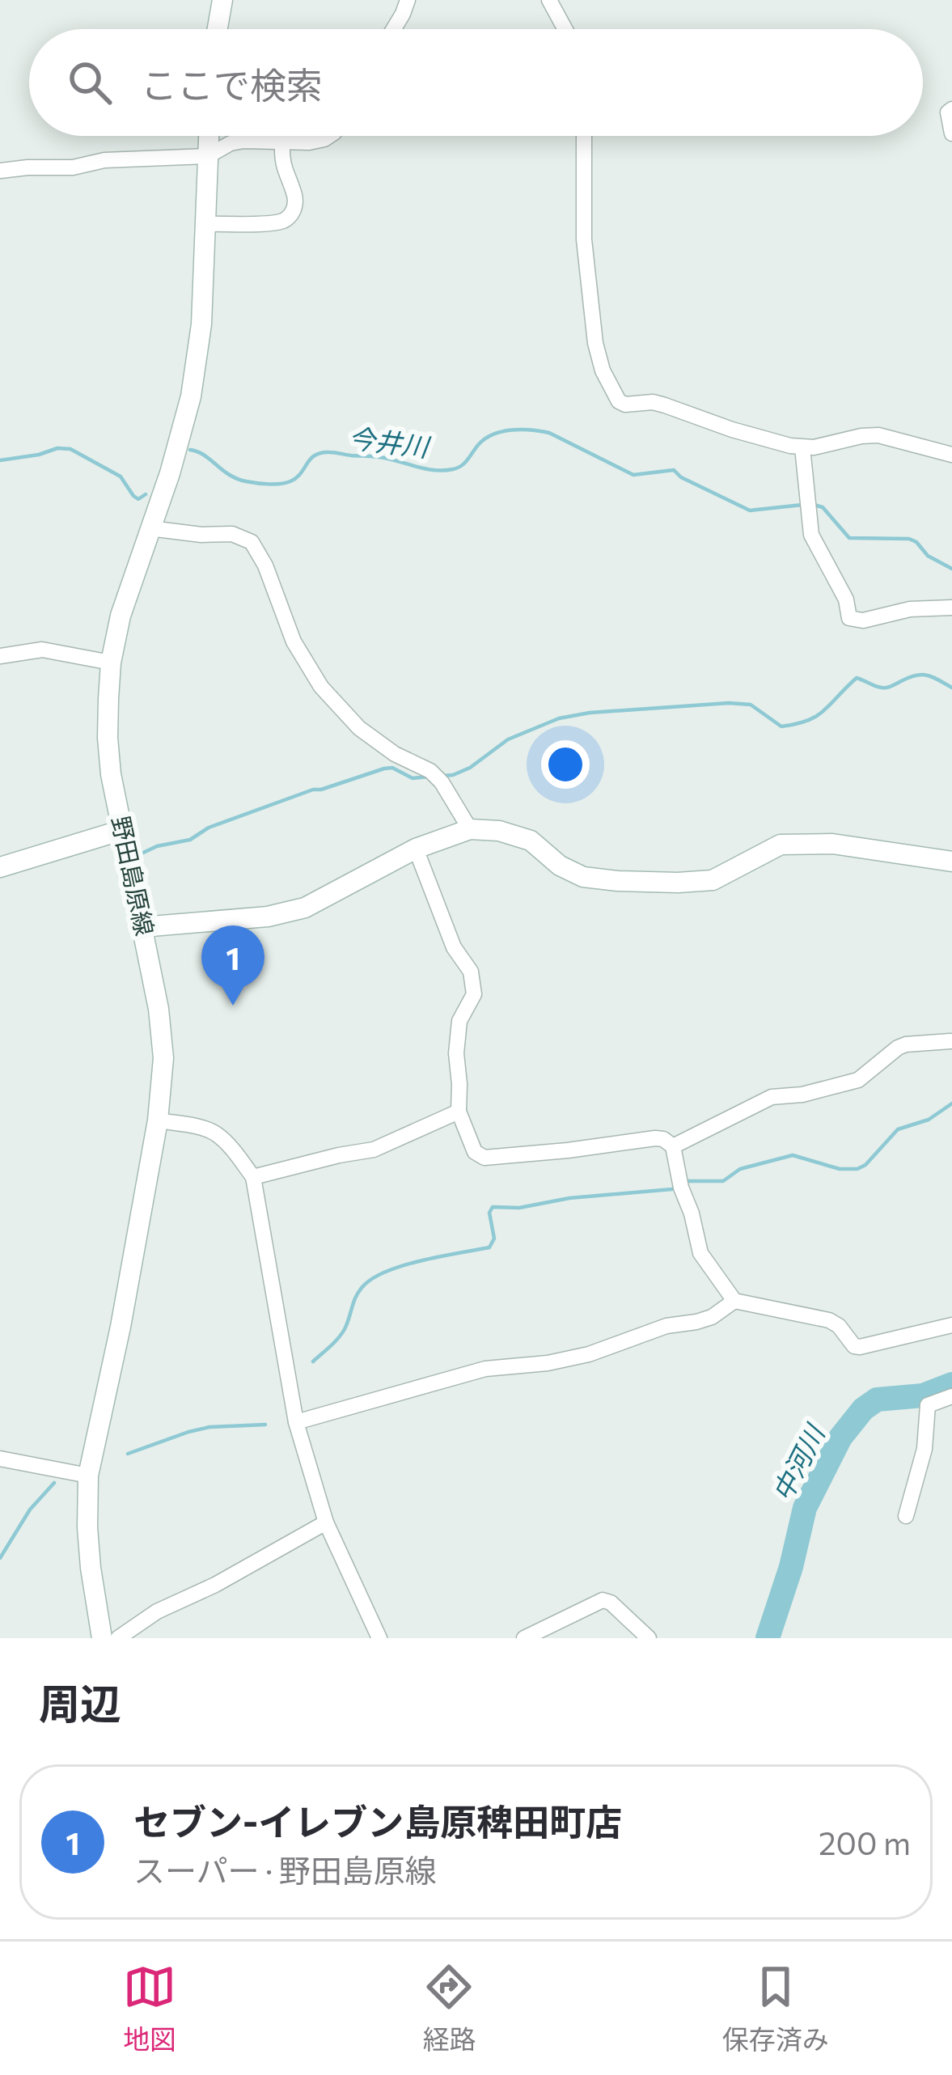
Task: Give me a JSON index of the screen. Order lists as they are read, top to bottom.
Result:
{
  "streets": {
    "main road": ["野田島原線"]
  },
  "water": ["今井川", "中河川"],
  "page": {
    "search": "ここで検索",
    "pins": "1",
    "heading": "周辺",
    "list": [
      {
        "mark": "1",
        "name": "セブン-イレブン島原稗田町店",
        "note": "スーパー · 野田島原線",
        "value": "200 m"
      }
    ],
    "nav": ["地図", "経路", "保存済み"]
  }
}
